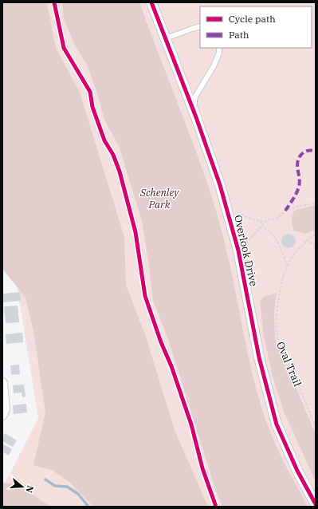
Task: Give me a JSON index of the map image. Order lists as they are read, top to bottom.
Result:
{
  "streets": {
    "street": ["Overlook Drive"],
    "path": ["Oval Trail"]
  },
  "parks": ["Schenley Park"],
  "legend": ["Cycle path", "Path"],
  "north": "right"
}
